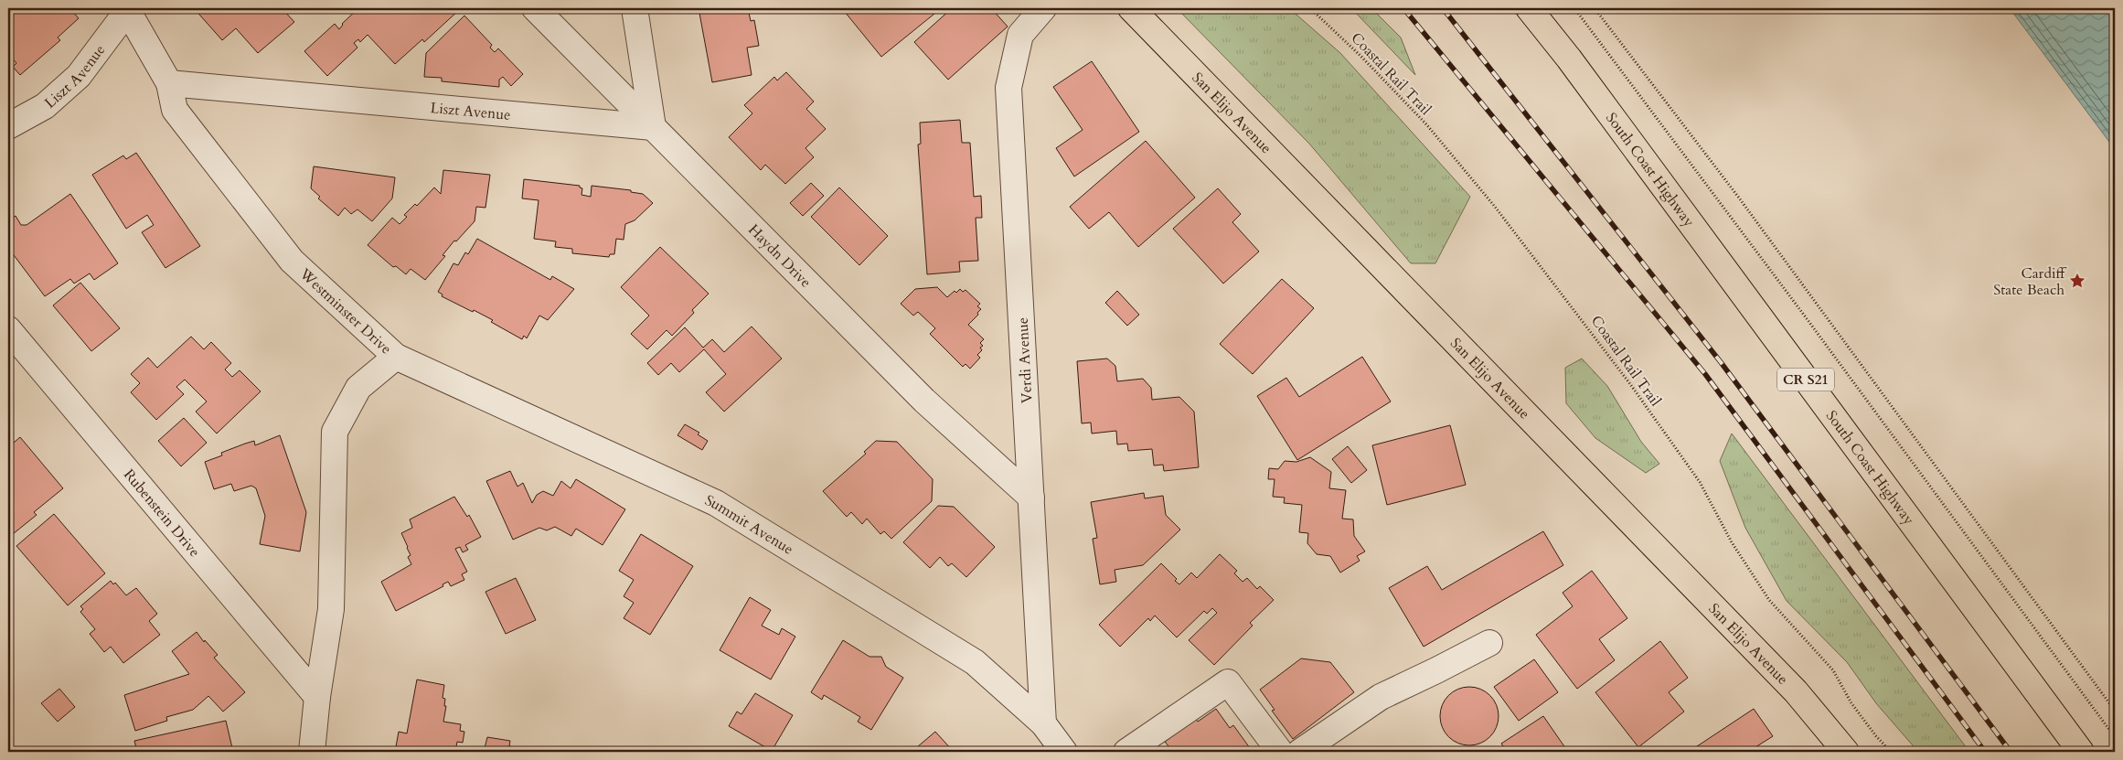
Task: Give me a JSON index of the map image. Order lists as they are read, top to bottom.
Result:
{
  "streets": {
    "main road": ["San Elijo Avenue", "South Coast Highway", "CR S21"],
    "street": [
      "Liszt Avenue",
      "Haydn Drive",
      "Westminster Drive",
      "Verdi Avenue",
      "Rubenstein Drive",
      "Summit Avenue"
    ],
    "path": ["Coastal Rail Trail"]
  },
  "crossings": [
    ["Liszt Avenue", "Haydn Drive"],
    ["Liszt Avenue", "Westminster Drive"],
    ["Haydn Drive", "Verdi Avenue"],
    ["Westminster Drive", "Rubenstein Drive"],
    ["Westminster Drive", "Summit Avenue"],
    ["Verdi Avenue", "Summit Avenue"]
  ],
  "places": {
    "place": ["Cardiff State Beach"]
  }
}
